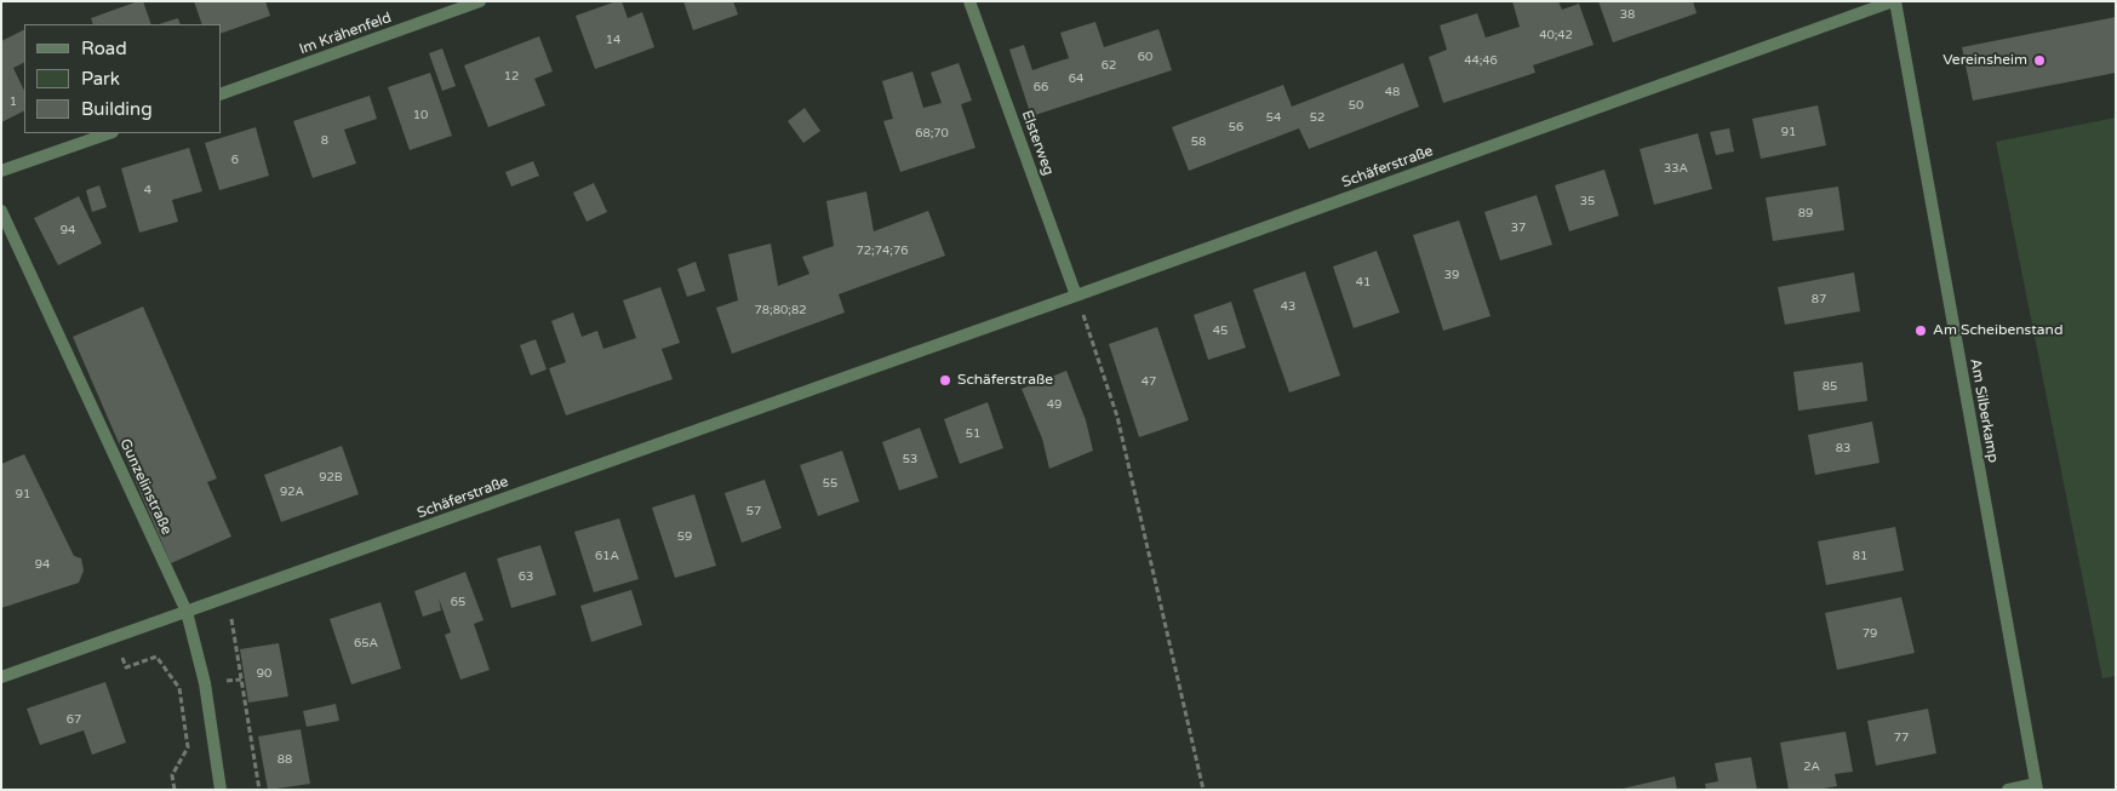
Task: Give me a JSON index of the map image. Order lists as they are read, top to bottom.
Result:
{
  "streets": {
    "street": [
      "Im Krähenfeld",
      "Elsterweg",
      "Schäferstraße",
      "Am Silberkamp",
      "Gunzelinstraße"
    ]
  },
  "crossings": [
    ["Elsterweg", "Schäferstraße"],
    ["Schäferstraße", "Am Silberkamp"],
    ["Schäferstraße", "Gunzelinstraße"]
  ],
  "places": ["Vereinsheim", "Am Scheibenstand", "Schäferstraße"],
  "house_numbers": [
    "38",
    "40;42",
    "14",
    "60",
    "44;46",
    "62",
    "12",
    "64",
    "66",
    "48",
    "1",
    "50",
    "10",
    "54",
    "52",
    "56",
    "91",
    "68;70",
    "8",
    "58",
    "6",
    "33A",
    "4",
    "35",
    "89",
    "37",
    "94",
    "72;74;76",
    "39",
    "41",
    "87",
    "43",
    "78;80;82",
    "45",
    "47",
    "85",
    "49",
    "51",
    "83",
    "53",
    "92B",
    "55",
    "92A",
    "91",
    "57",
    "59",
    "61A",
    "81",
    "94",
    "63",
    "65",
    "79",
    "65A",
    "90",
    "67",
    "77",
    "88",
    "2A"
  ],
  "legend": ["Road", "Park", "Building"]
}
